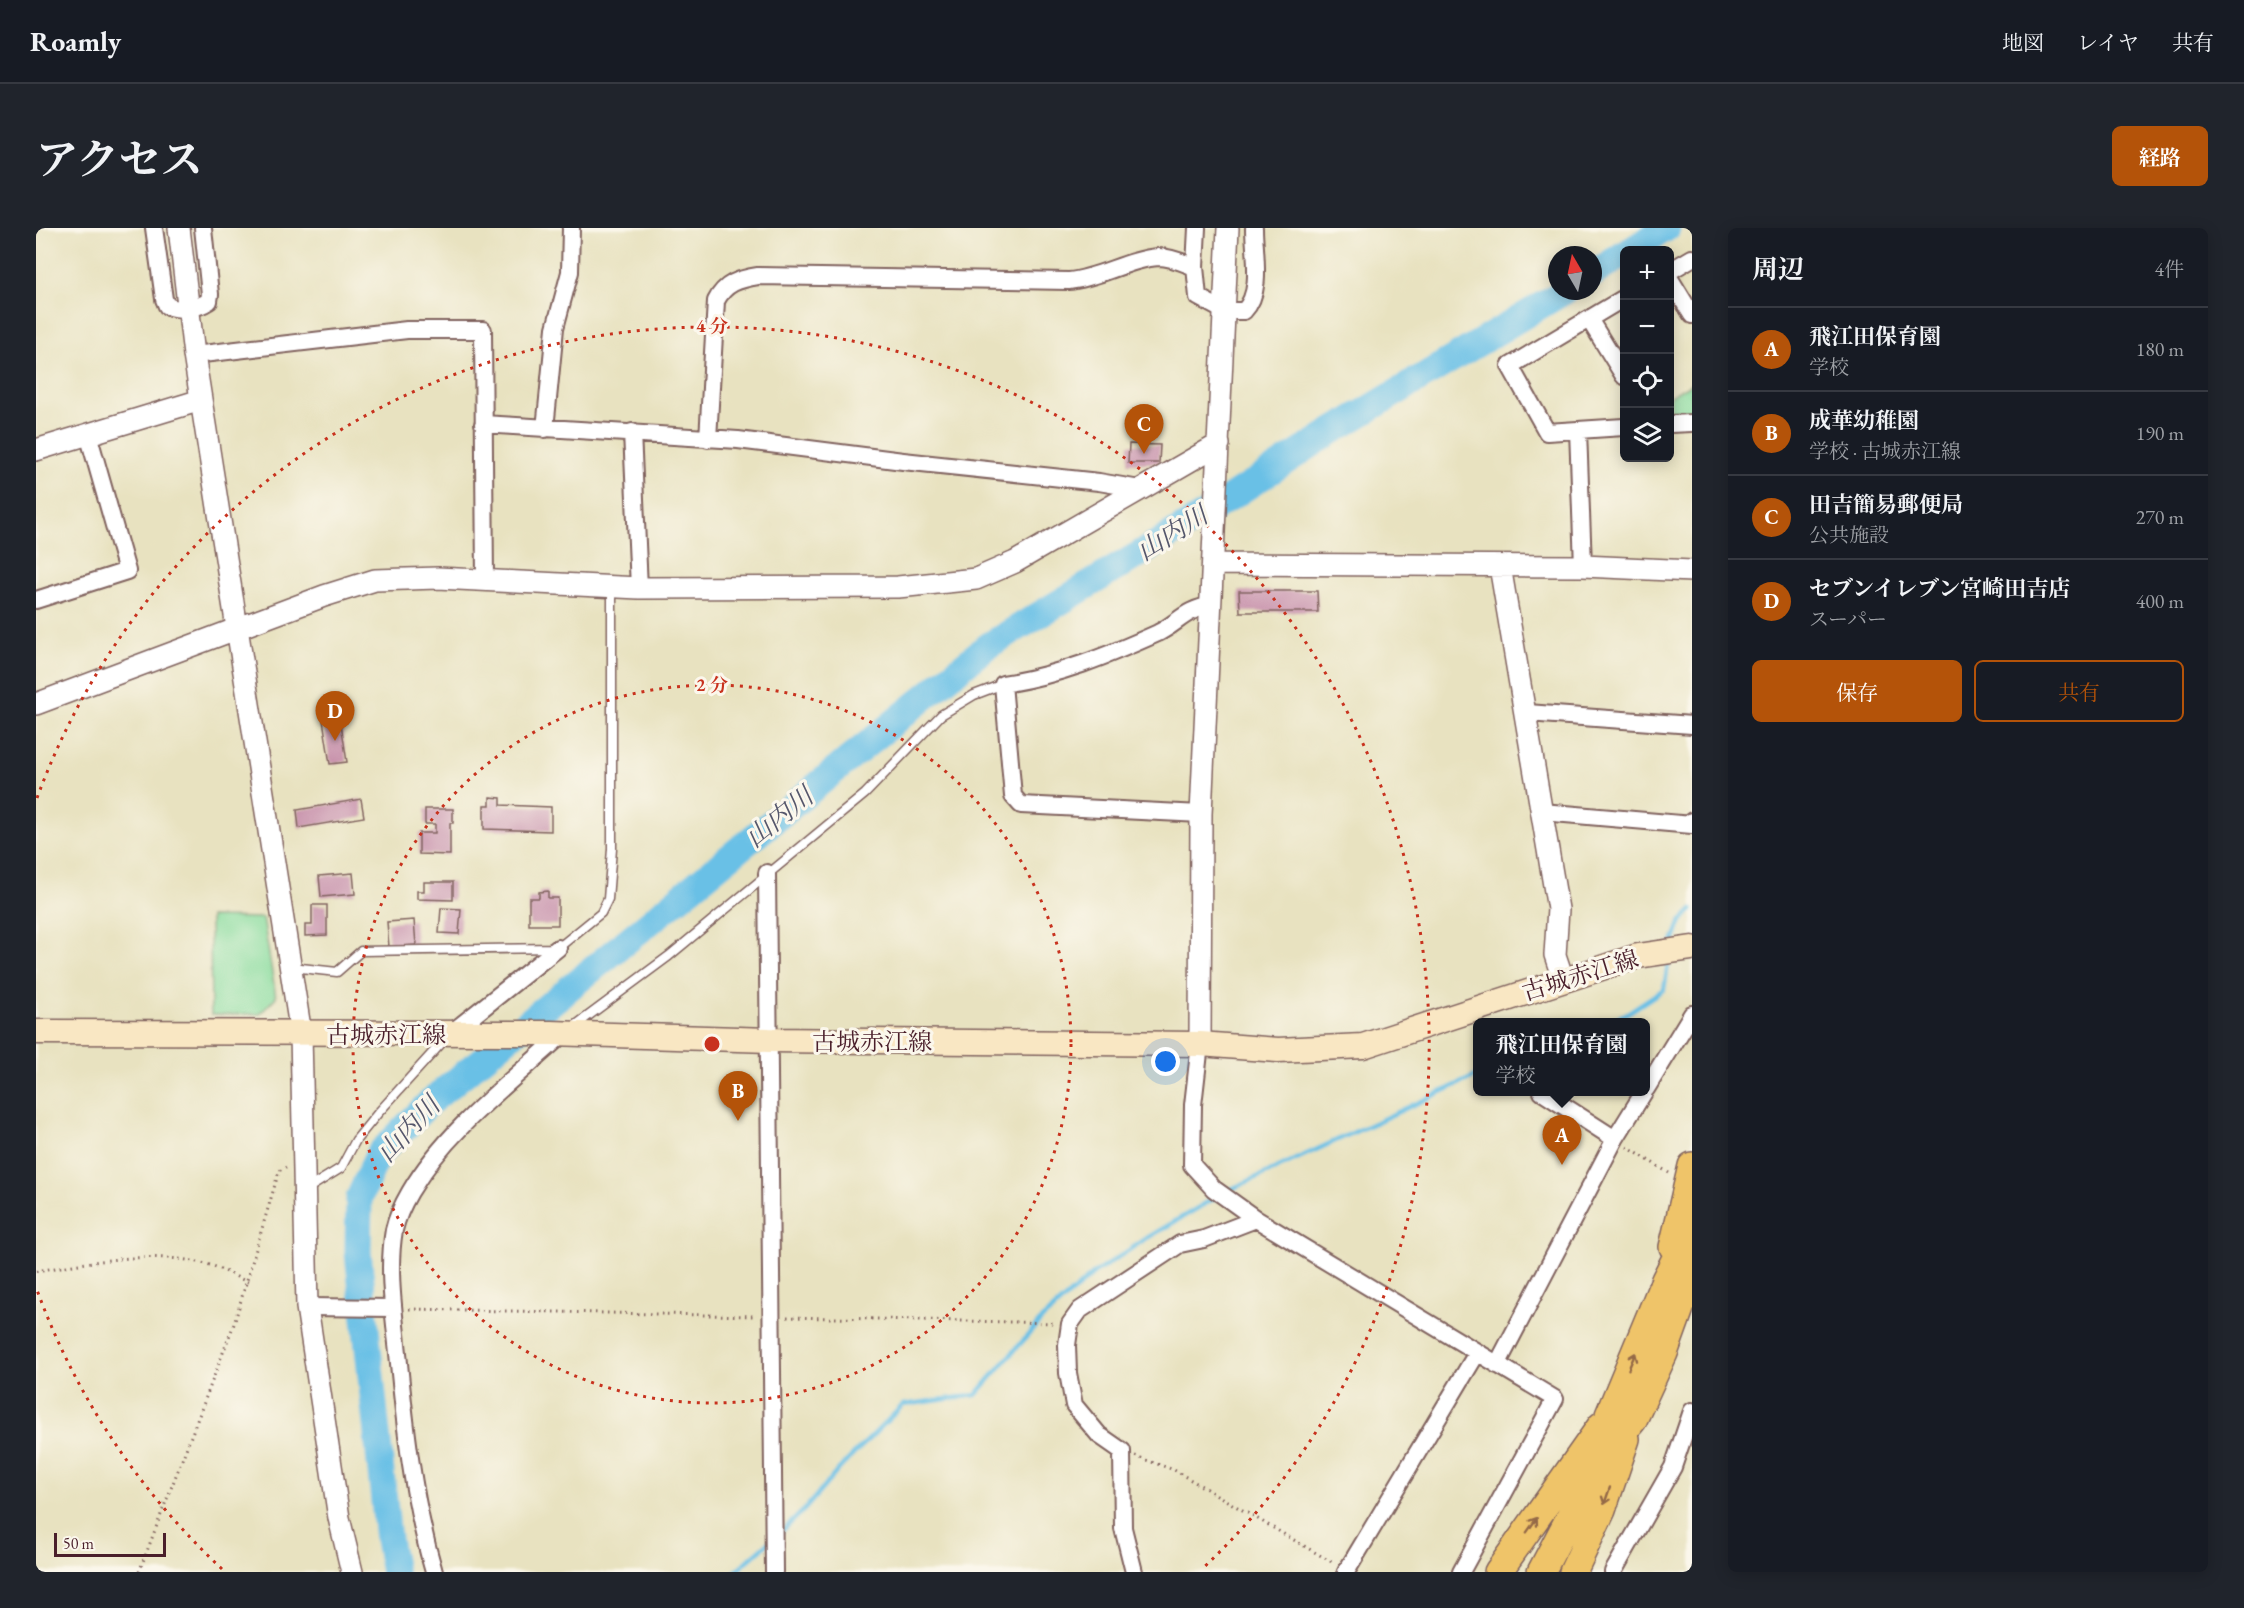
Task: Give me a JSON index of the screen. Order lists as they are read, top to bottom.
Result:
{
  "streets": {
    "main road": ["古城赤江線"]
  },
  "water": ["山内川"],
  "scale_bar": "50 m",
  "north": "top",
  "page": {
    "header": "Roamly",
    "nav": ["地図", "レイヤ", "共有"],
    "title": "アクセス",
    "buttons": [
      "経路",
      ["保存", "共有"]
    ],
    "heading": ["周辺", "4件"],
    "map_buttons": ["+", "−"],
    "list": [
      {
        "mark": "A",
        "name": "飛江田保育園",
        "note": "学校",
        "value": "180 m"
      },
      {
        "mark": "B",
        "name": "成華幼稚園",
        "note": "学校 · 古城赤江線",
        "value": "190 m"
      },
      {
        "mark": "C",
        "name": "田吉簡易郵便局",
        "note": "公共施設",
        "value": "270 m"
      },
      {
        "mark": "D",
        "name": "セブンイレブン宮崎田吉店",
        "note": "スーパー",
        "value": "400 m"
      }
    ],
    "pins": [
      "C",
      "D",
      "B",
      "A"
    ],
    "popup": ["飛江田保育園", "学校"],
    "scale": "50 m"
  },
  "rings": ["4 分", "2 分"]
}
